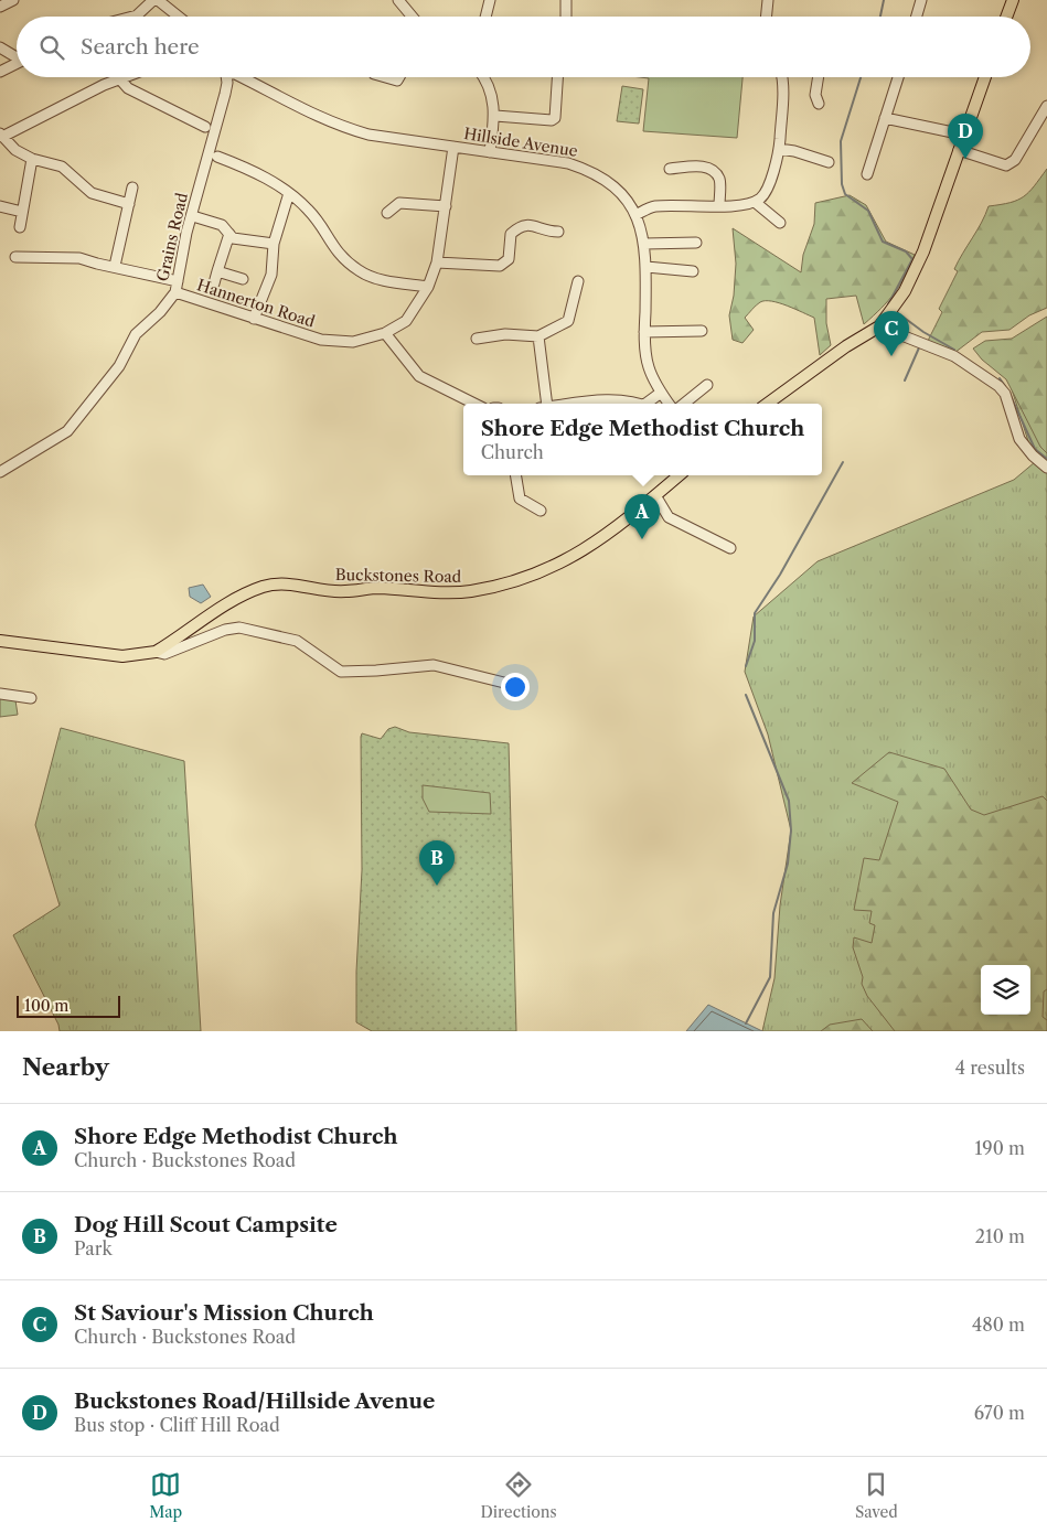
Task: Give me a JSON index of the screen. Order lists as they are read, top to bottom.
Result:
{
  "streets": {
    "main road": ["Buckstones Road"],
    "street": ["Hillside Avenue", "Grains Road", "Hannerton Road"]
  },
  "crossings": [
    ["Hillside Avenue", "Hannerton Road"],
    ["Grains Road", "Hannerton Road"]
  ],
  "scale_bar": "100 m",
  "page": {
    "search": "Search here",
    "pins": [
      "D",
      "C",
      "A",
      "B"
    ],
    "popup": ["Shore Edge Methodist Church", "Church"],
    "scale": "100 m",
    "heading": ["Nearby", "4 results"],
    "list": [
      {
        "mark": "A",
        "name": "Shore Edge Methodist Church",
        "note": "Church · Buckstones Road",
        "value": "190 m"
      },
      {
        "mark": "B",
        "name": "Dog Hill Scout Campsite",
        "note": "Park",
        "value": "210 m"
      },
      {
        "mark": "C",
        "name": "St Saviour's Mission Church",
        "note": "Church · Buckstones Road",
        "value": "480 m"
      },
      {
        "mark": "D",
        "name": "Buckstones Road/Hillside Avenue",
        "note": "Bus stop · Cliff Hill Road",
        "value": "670 m"
      }
    ],
    "nav": ["Map", "Directions", "Saved"]
  }
}
